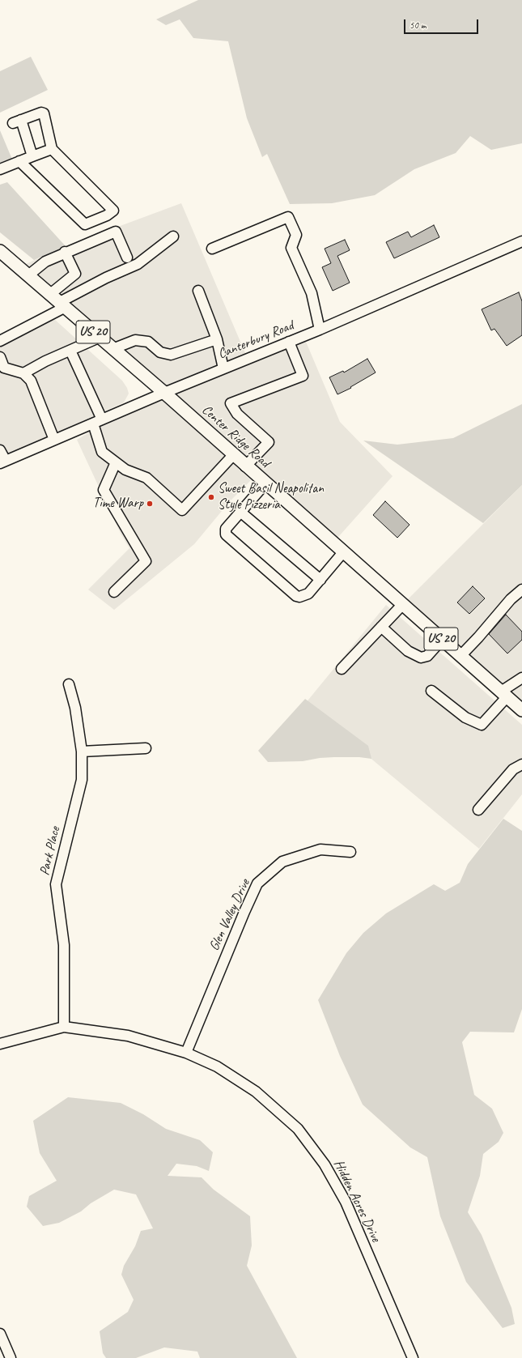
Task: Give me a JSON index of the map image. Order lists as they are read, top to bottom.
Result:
{
  "streets": {
    "main road": ["US 20", "Center Ridge Road"],
    "street": [
      "Canterbury Road",
      "Park Place",
      "Glen Valley Drive",
      "Hidden Acres Drive"
    ]
  },
  "crossings": [
    ["Canterbury Road", "Center Ridge Road"],
    ["Park Place", "Hidden Acres Drive"],
    ["Glen Valley Drive", "Hidden Acres Drive"]
  ],
  "places": ["Sweet Basil Neapolitan Style Pizzeria", "Time Warp"],
  "scale_bar": "50 m"
}
